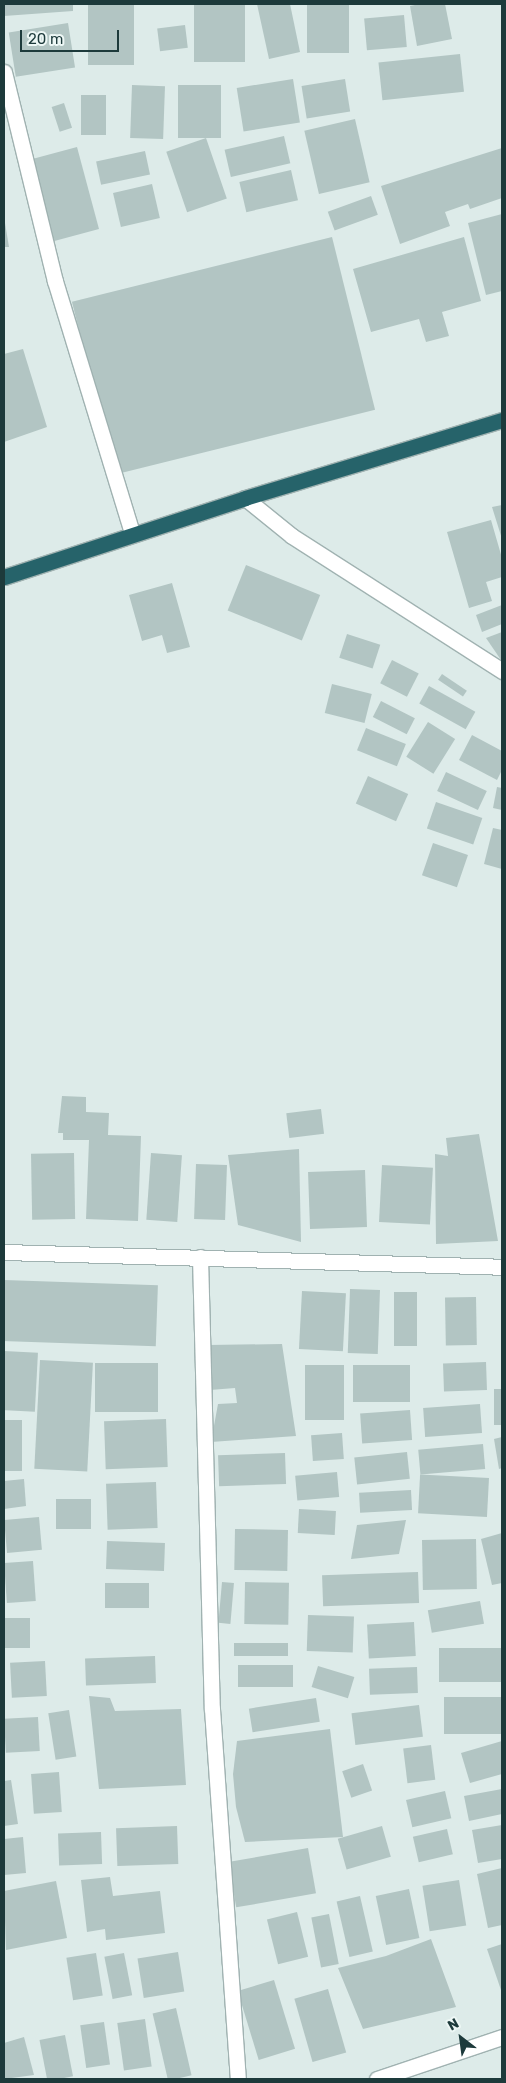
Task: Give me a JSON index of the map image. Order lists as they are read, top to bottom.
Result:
{
  "scale_bar": "20 m",
  "north": "top left"
}
